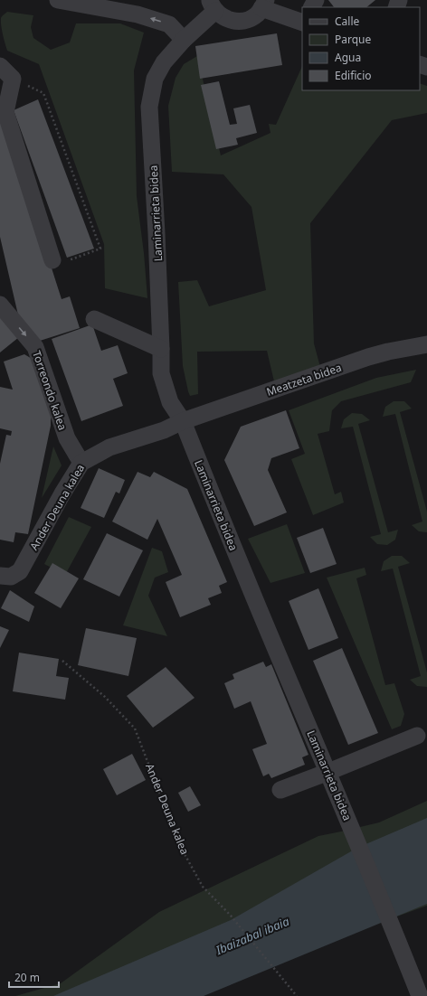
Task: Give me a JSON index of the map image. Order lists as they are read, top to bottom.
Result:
{
  "streets": {
    "street": [
      "Laminarrieta bidea",
      "Meatzeta bidea",
      "Torreondo kalea",
      "Ander Deuna kalea"
    ]
  },
  "crossings": [
    ["Laminarrieta bidea", "Meatzeta bidea"],
    ["Laminarrieta bidea", "Ander Deuna kalea"],
    ["Meatzeta bidea", "Ander Deuna kalea"],
    ["Torreondo kalea", "Ander Deuna kalea"]
  ],
  "one_way": ["Torreondo kalea"],
  "water": ["Ibaizabal ibaia"],
  "legend": [
    "Calle",
    "Parque",
    "Agua",
    "Edificio"
  ],
  "scale_bar": "20 m"
}
